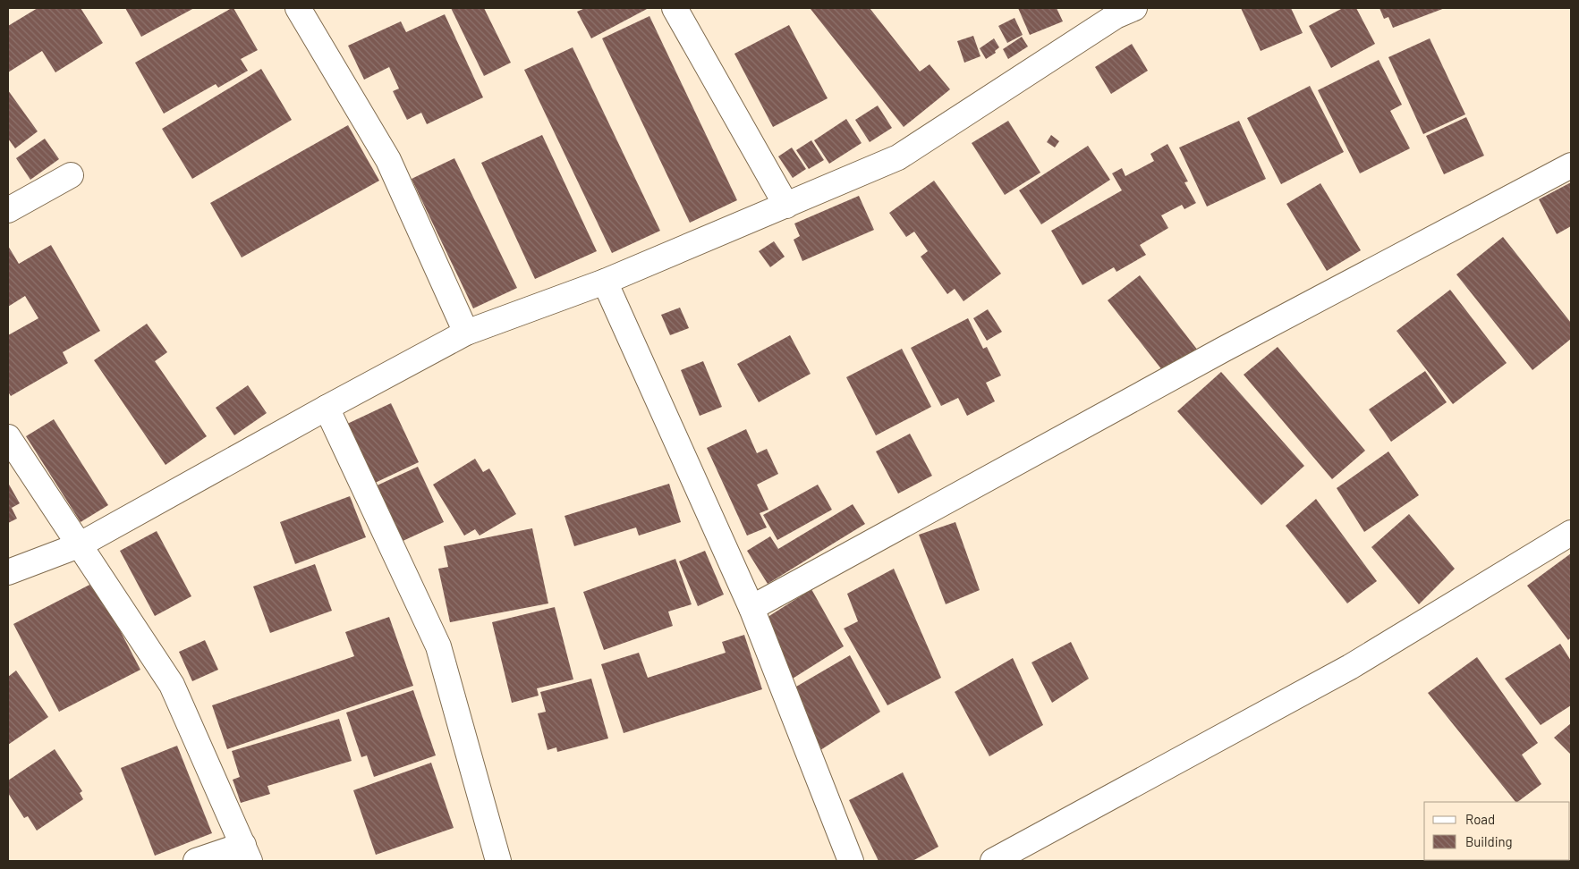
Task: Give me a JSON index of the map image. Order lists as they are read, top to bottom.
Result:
{
  "legend": ["Road", "Building"]
}
